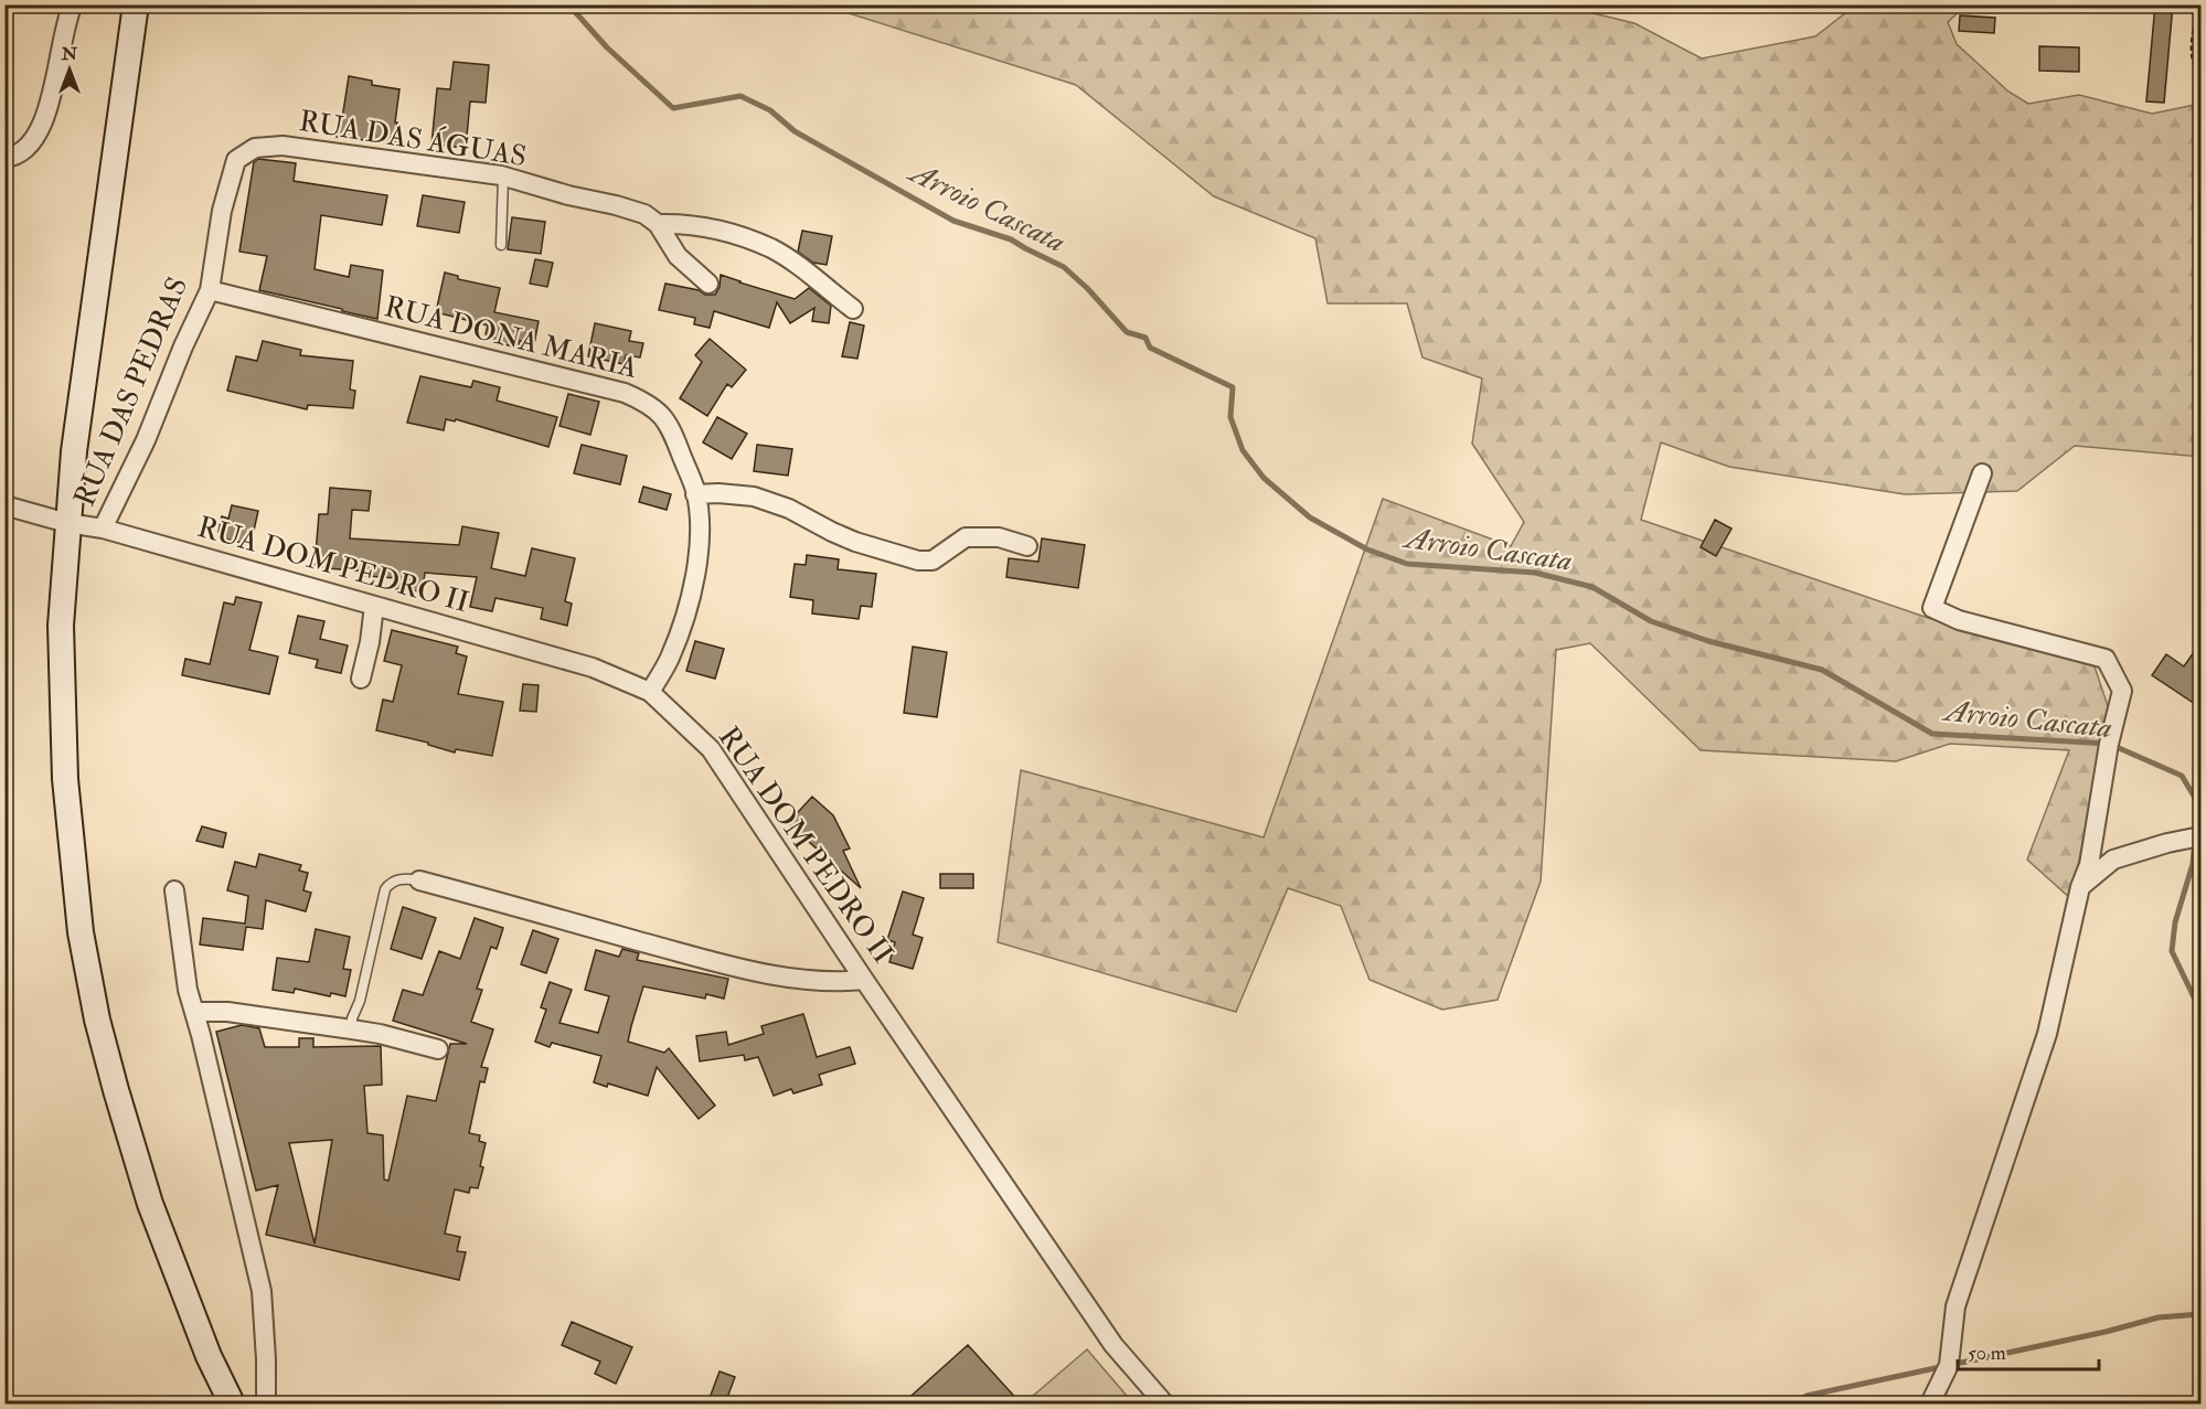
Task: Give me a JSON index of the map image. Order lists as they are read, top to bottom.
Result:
{
  "streets": {
    "street": [
      "RUA DAS ÁGUAS",
      "RUA DONA MARIA",
      "RUA DAS PEDRAS",
      "RUA DOM PEDRO II"
    ]
  },
  "crossings": [
    ["RUA DAS ÁGUAS", "RUA DAS PEDRAS"],
    ["RUA DONA MARIA", "RUA DAS PEDRAS"],
    ["RUA DONA MARIA", "RUA DOM PEDRO II"],
    ["RUA DAS PEDRAS", "RUA DOM PEDRO II"]
  ],
  "water": ["Arroio Cascata"],
  "scale_bar": "50 m",
  "north": "top"
}
